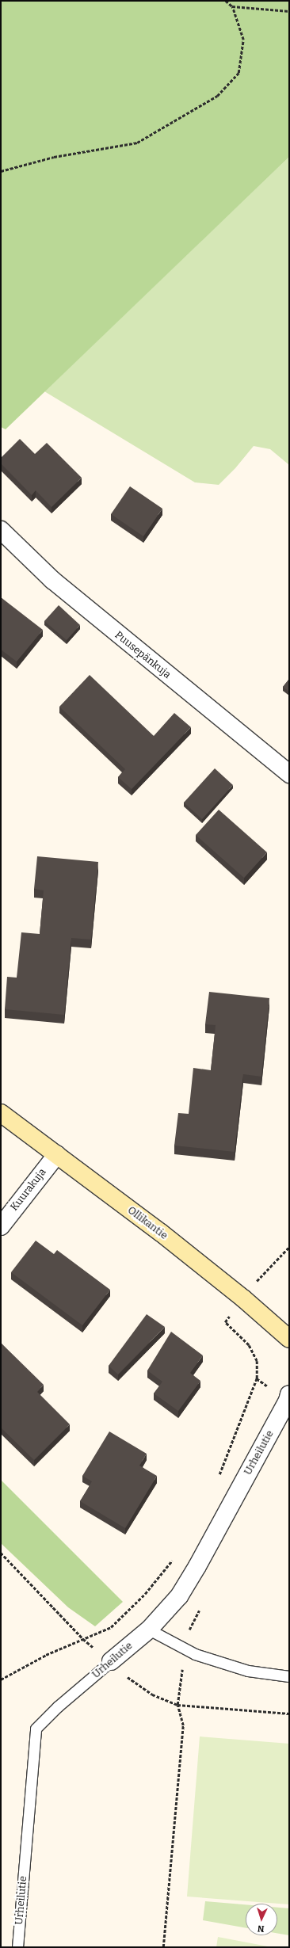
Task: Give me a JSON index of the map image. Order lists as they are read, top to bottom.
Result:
{
  "streets": {
    "street": [
      "Puusepänkuja",
      "Kuurakuja",
      "Ollikantie",
      "Urheilutie"
    ]
  },
  "crossings": [
    ["Kuurakuja", "Ollikantie"]
  ],
  "north": "bottom"
}
